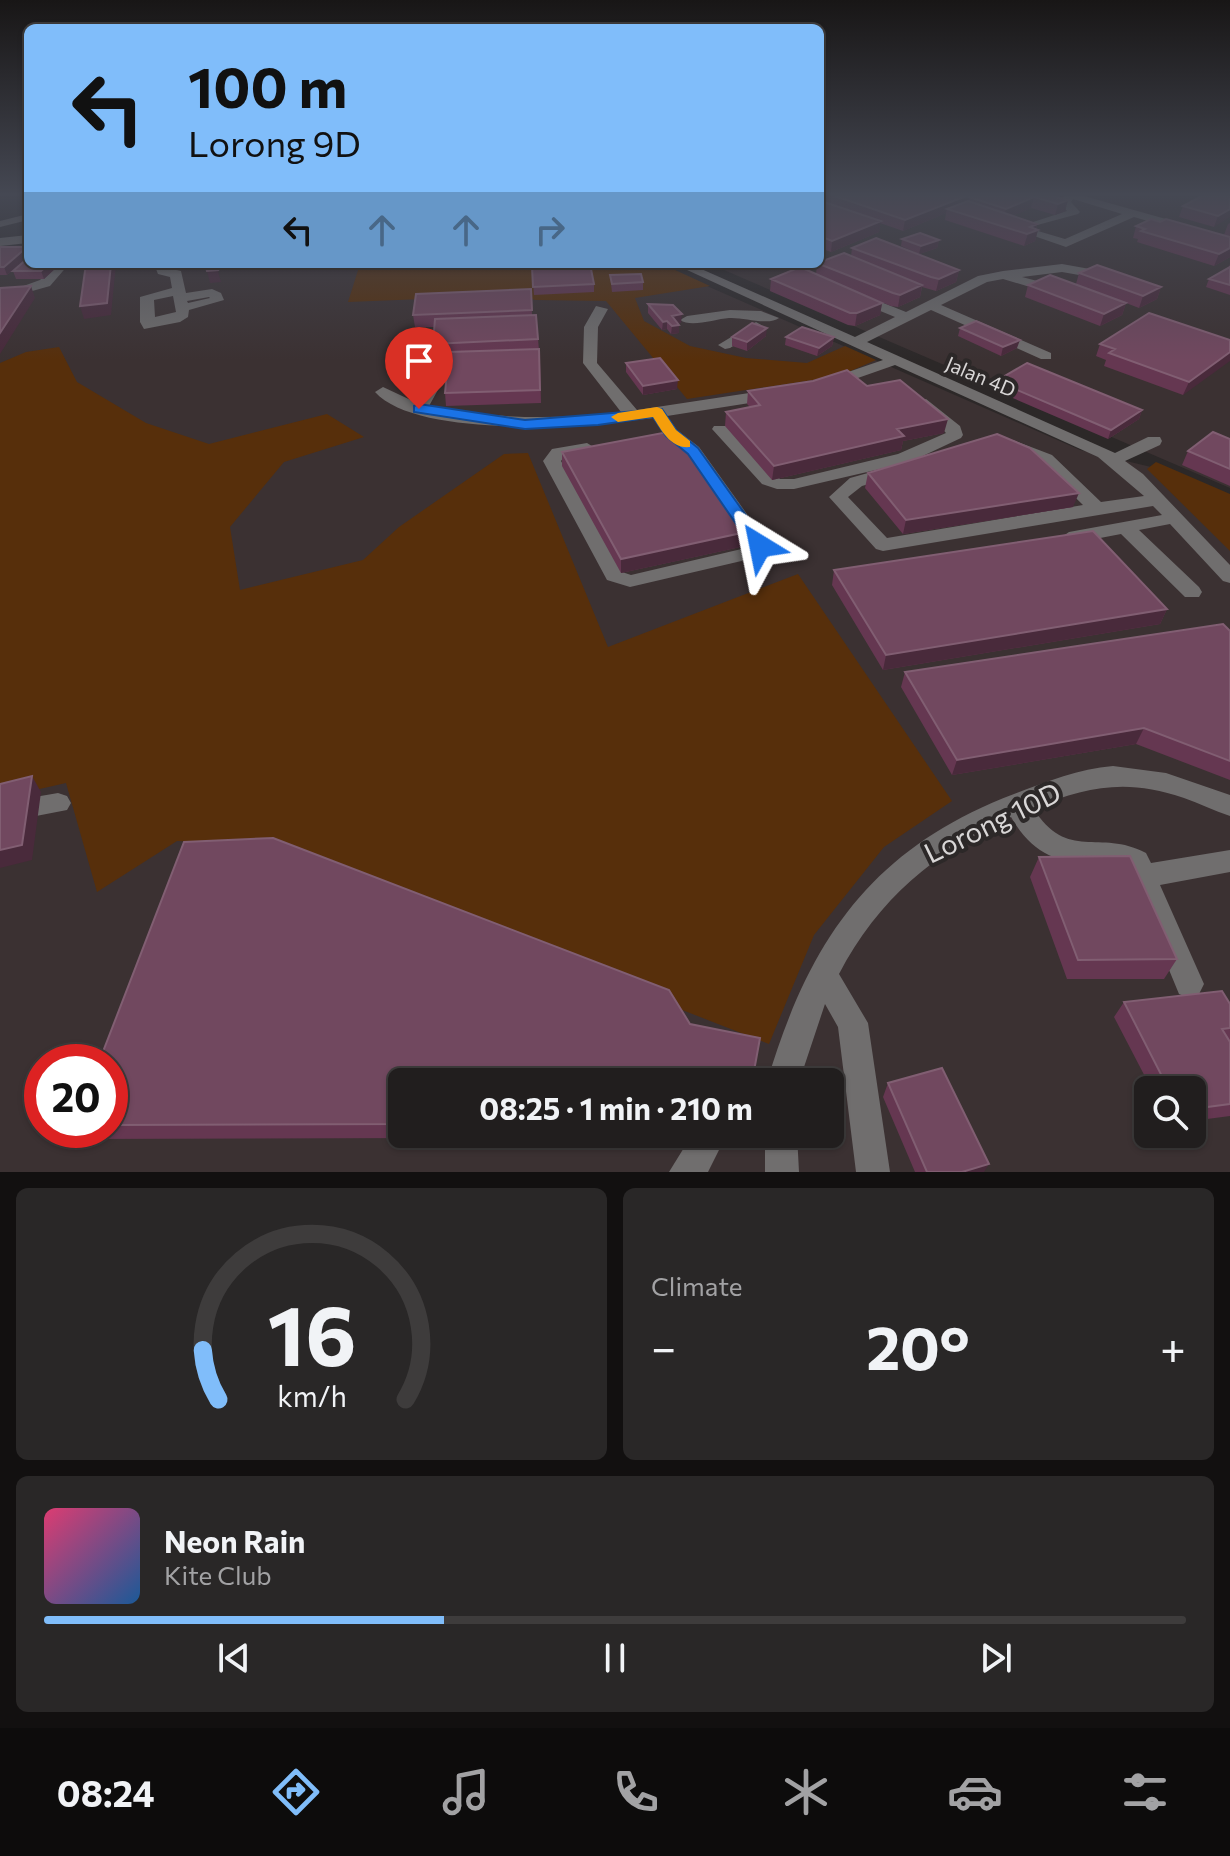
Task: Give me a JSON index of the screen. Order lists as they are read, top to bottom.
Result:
{
  "streets": {
    "street": ["Jalan 4D", "Lorong 10D"]
  },
  "page": {
    "turn": ["100 m", "Lorong 9D"],
    "limit": "20",
    "trip": "08:25 · 1 min · 210 m",
    "tile": "Climate",
    "heat": ["−", "20°", "+"],
    "song": ["Neon Rain", "Kite Club"],
    "tabs": "08:24",
    "gauge": ["16", "km/h"]
  }
}
